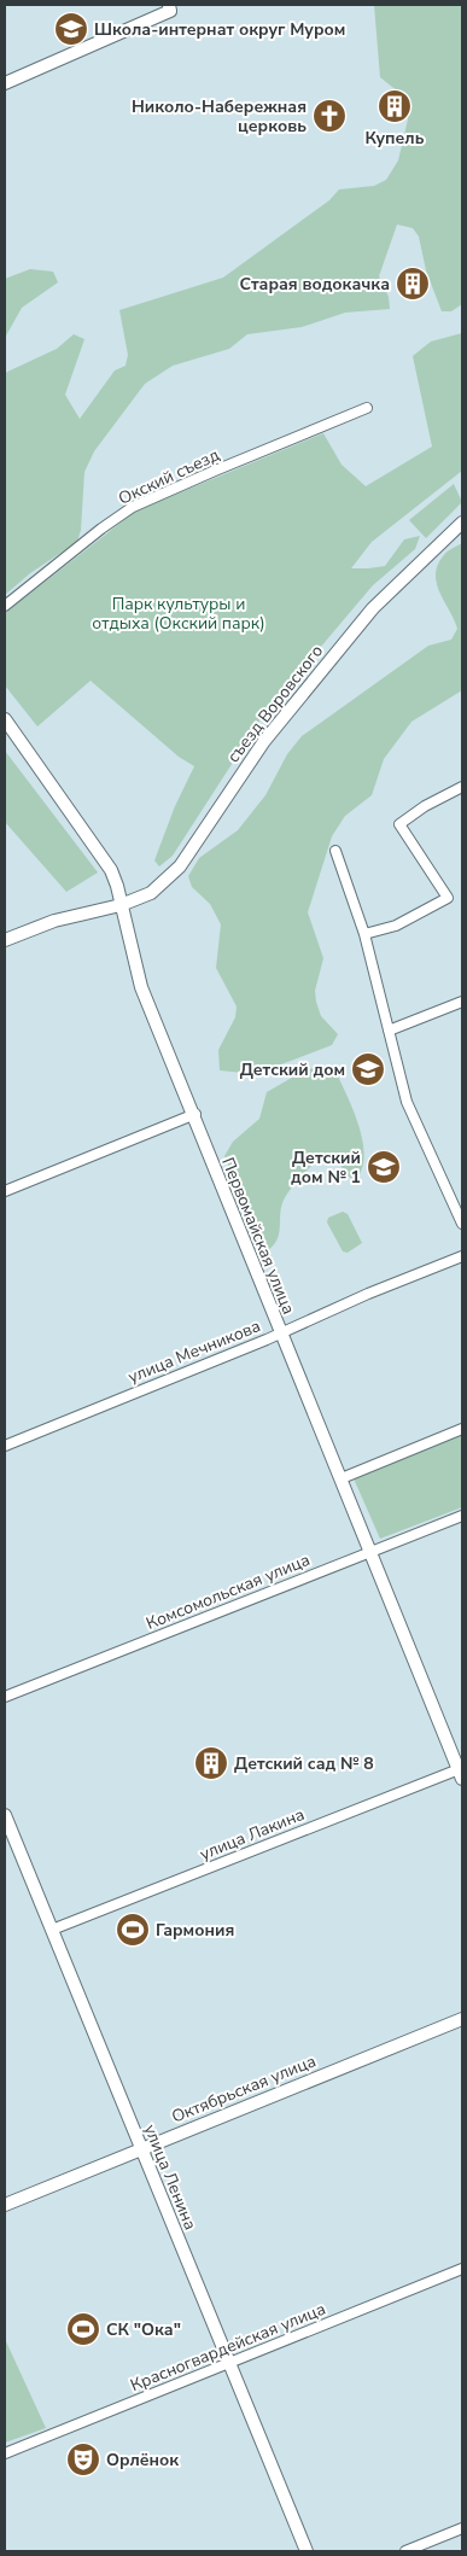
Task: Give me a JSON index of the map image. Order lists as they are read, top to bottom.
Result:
{
  "streets": {
    "street": [
      "Окский съезд",
      "съезд Воровского",
      "Первомайская улица",
      "улица Мечникова",
      "Комсомольская улица",
      "улица Лакина",
      "Октябрьская улица",
      "улица Ленина",
      "Красногвардейская улица"
    ]
  },
  "crossings": [
    ["съезд Воровского", "Первомайская улица"],
    ["Первомайская улица", "улица Мечникова"],
    ["Первомайская улица", "Комсомольская улица"],
    ["Первомайская улица", "улица Лакина"],
    ["улица Лакина", "улица Ленина"],
    ["Октябрьская улица", "улица Ленина"],
    ["улица Ленина", "Красногвардейская улица"]
  ],
  "parks": ["Парк культуры и отдыха (Окский парк)"],
  "places": {
    "school or university": ["Школа-интернат округ Муром", "Детский дом", "Детский дом № 1"],
    "building": ["Купель", "Старая водокачка", "Детский сад № 8"],
    "church": ["Николо-Набережная церковь"],
    "sports": ["Гармония", "СК \"Ока\""],
    "theatre": ["Орлёнок"]
  }
}
